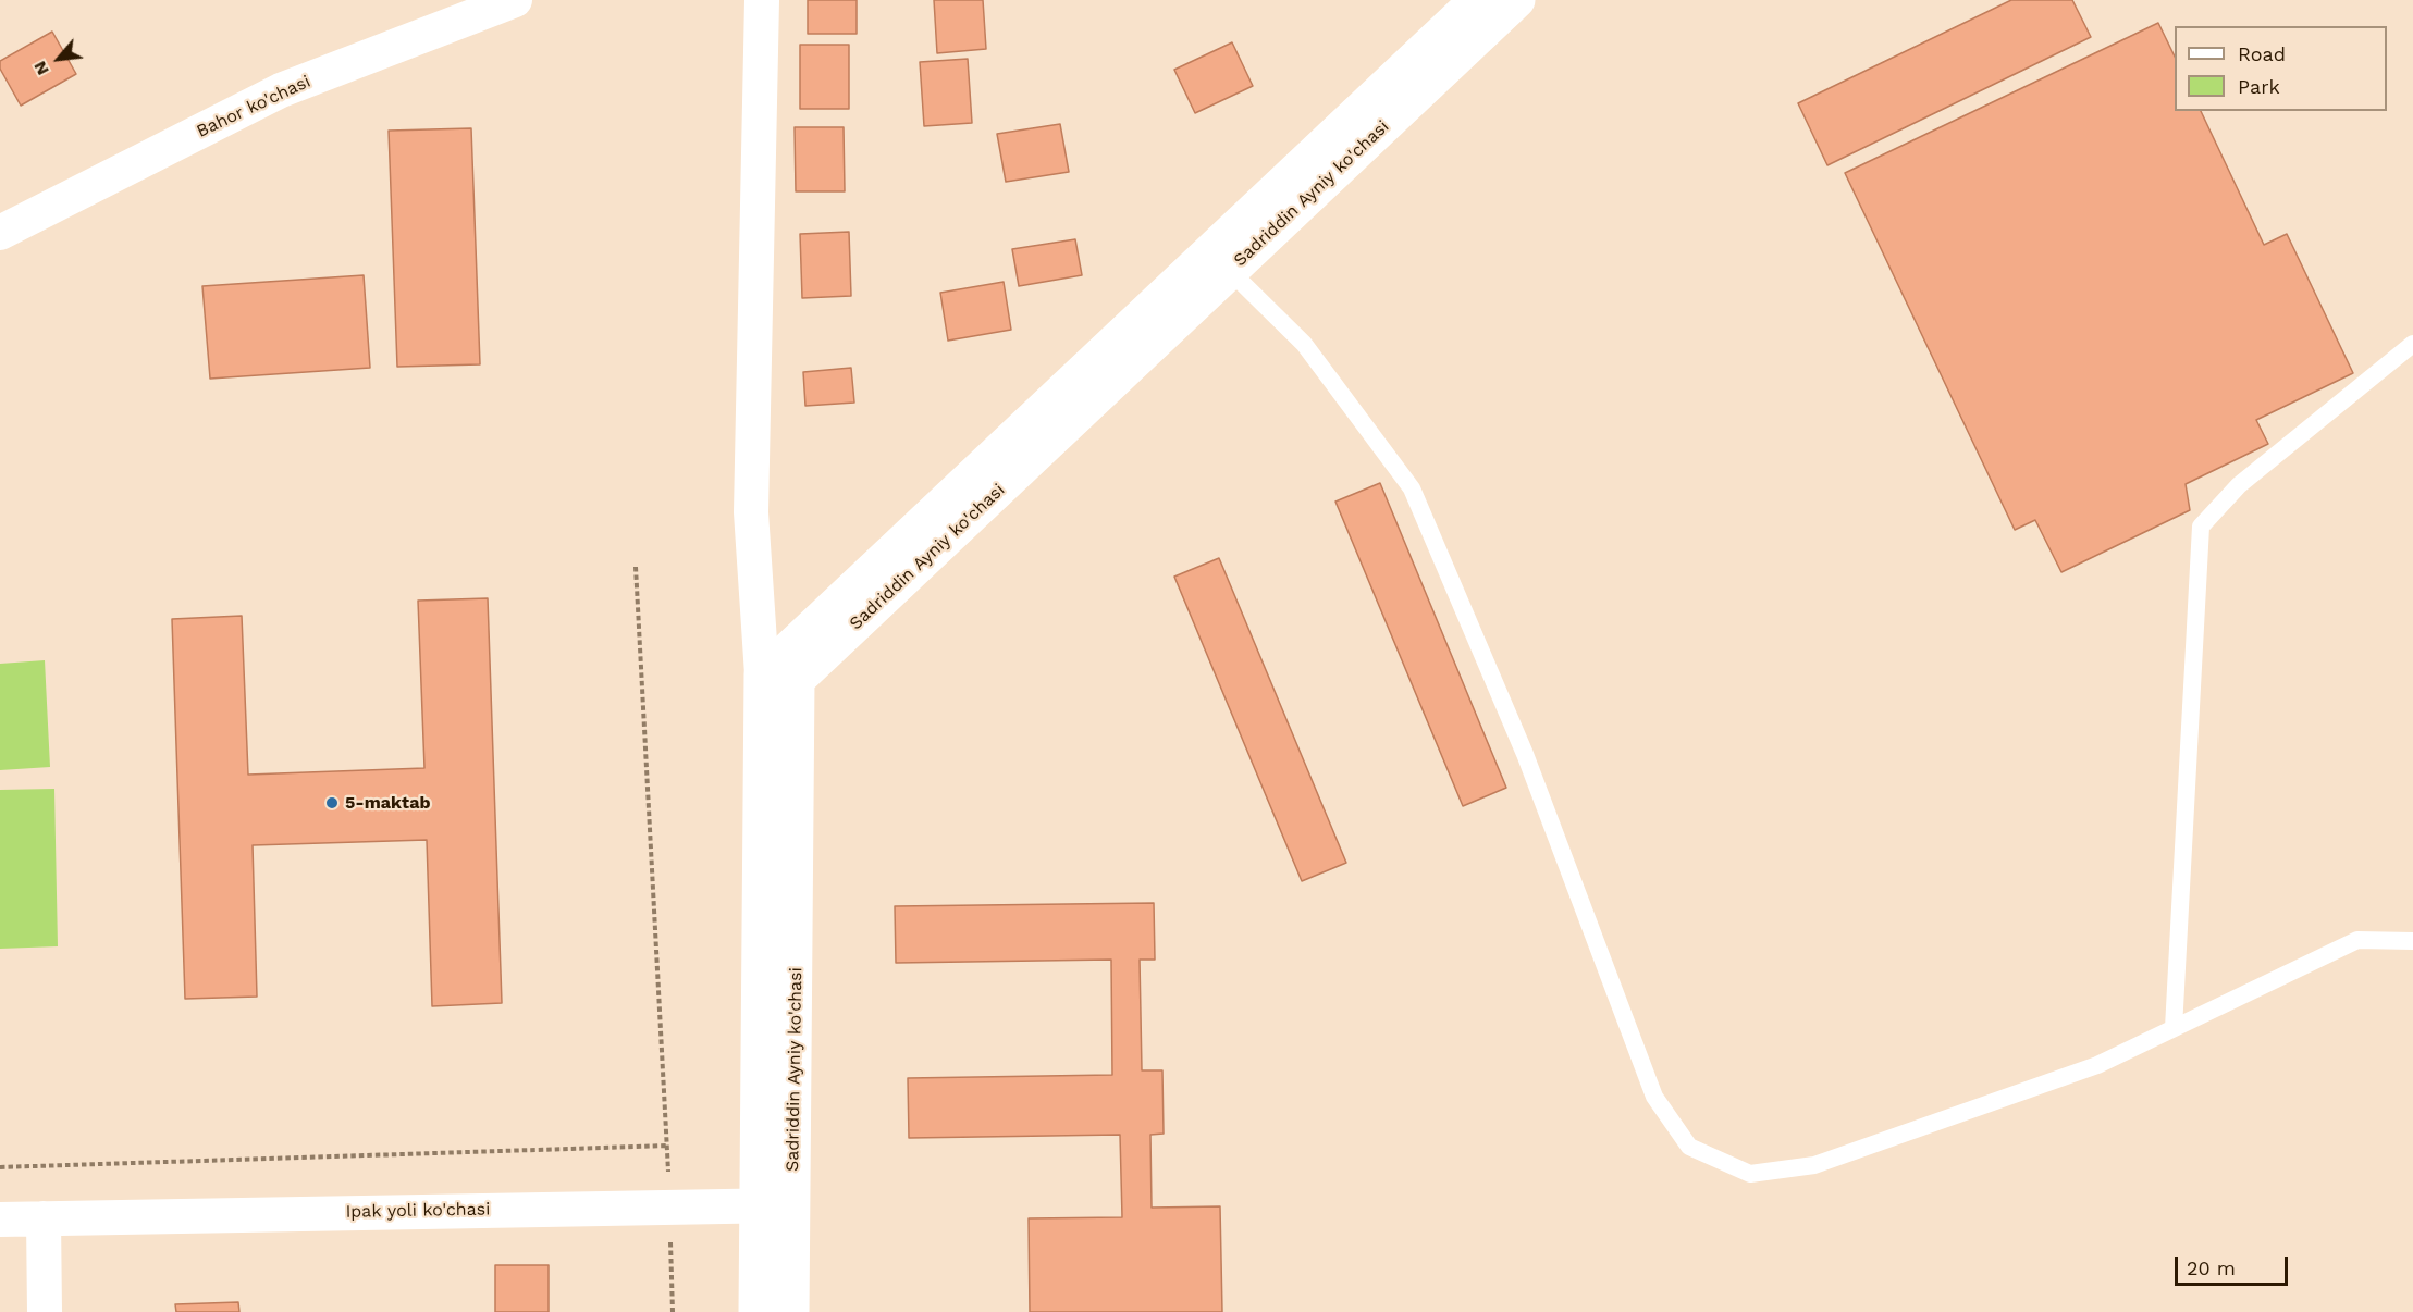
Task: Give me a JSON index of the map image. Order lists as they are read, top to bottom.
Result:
{
  "streets": {
    "main road": ["Sadriddin Ayniy ko'chasi"],
    "street": ["Bahor ko'chasi", "Ipak yoli ko'chasi"]
  },
  "crossings": [
    ["Sadriddin Ayniy ko'chasi", "Ipak yoli ko'chasi"]
  ],
  "places": ["5-maktab"],
  "legend": ["Road", "Park"],
  "scale_bar": "20 m",
  "north": "bottom left"
}
